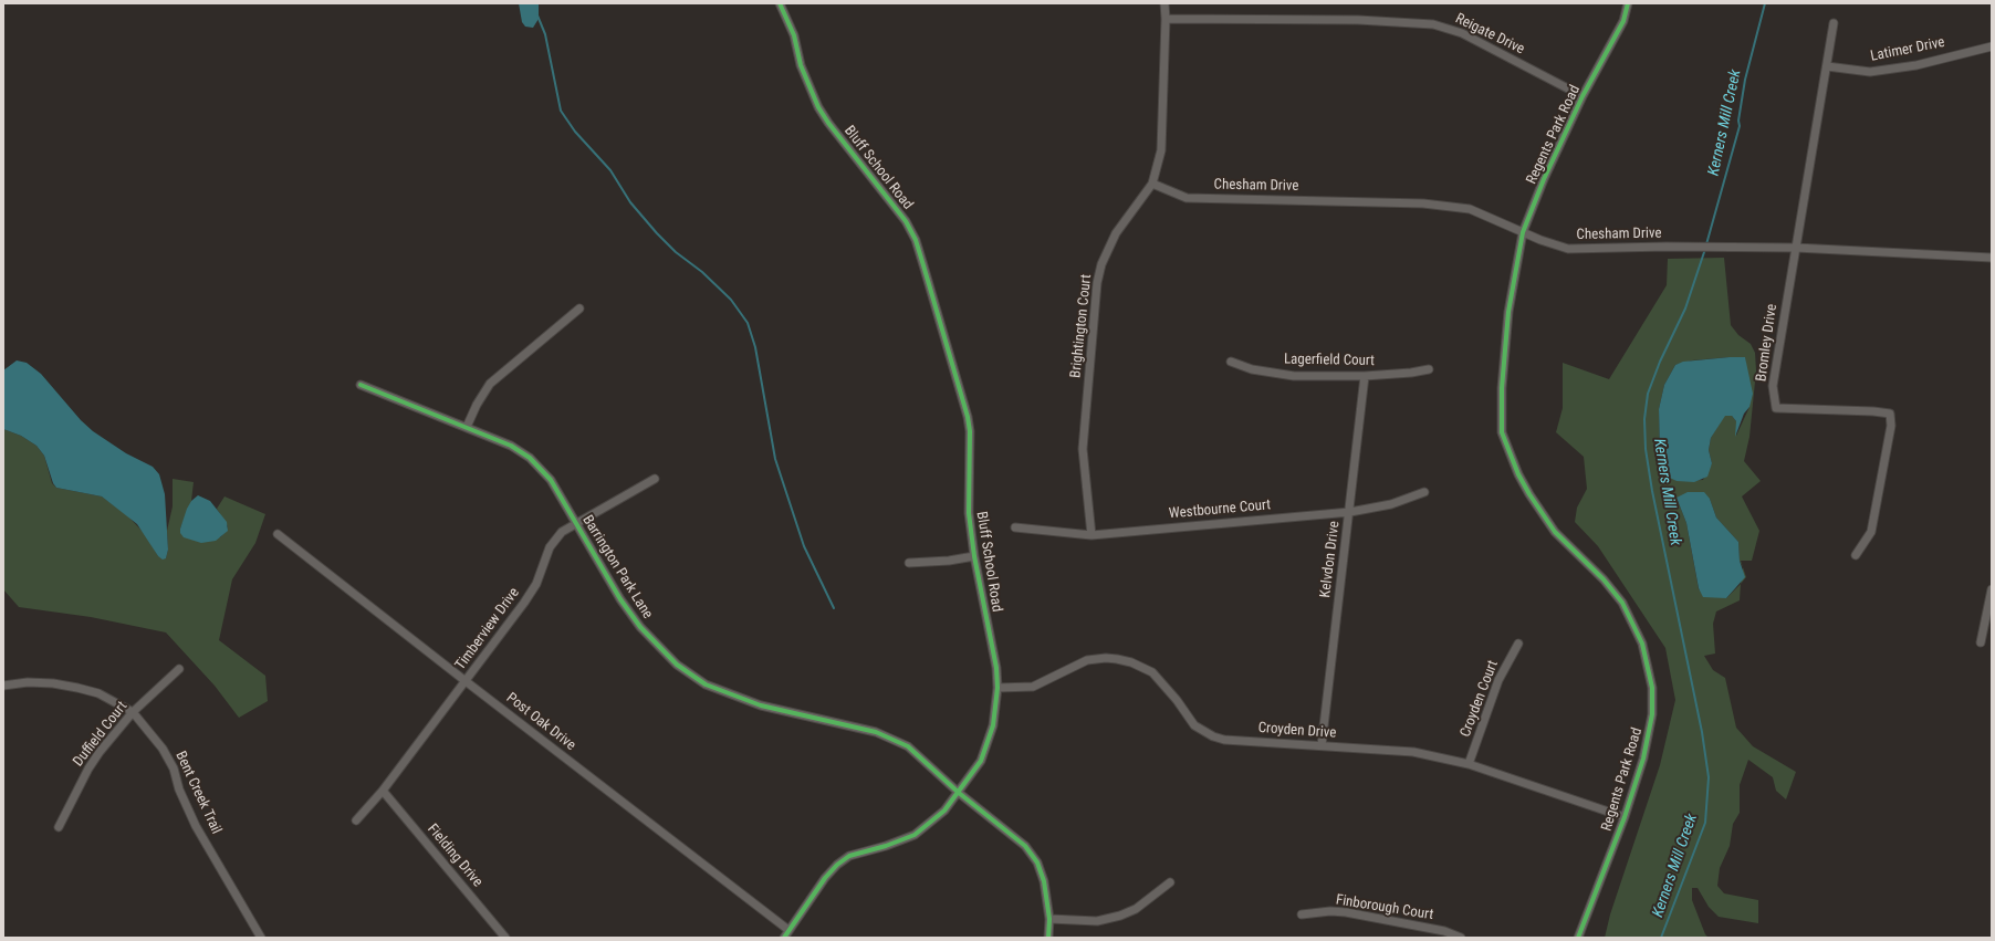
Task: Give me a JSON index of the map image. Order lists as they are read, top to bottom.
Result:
{
  "streets": {
    "street": [
      "Reigate Drive",
      "Latimer Drive",
      "Regents Park Road",
      "Bluff School Road",
      "Chesham Drive",
      "Brightington Court",
      "Bromley Drive",
      "Lagerfield Court",
      "Westbourne Court",
      "Kelvdon Drive",
      "Barrington Park Lane",
      "Timberview Drive",
      "Croyden Court",
      "Post Oak Drive",
      "Croyden Drive",
      "Duffield Court",
      "Bent Creek Trail",
      "Fielding Drive",
      "Finborough Court"
    ]
  },
  "crossings": [
    ["Reigate Drive", "Regents Park Road"],
    ["Reigate Drive", "Brightington Court"],
    ["Latimer Drive", "Bromley Drive"],
    ["Regents Park Road", "Chesham Drive"],
    ["Regents Park Road", "Croyden Drive"],
    ["Bluff School Road", "Barrington Park Lane"],
    ["Bluff School Road", "Post Oak Drive"],
    ["Bluff School Road", "Croyden Drive"],
    ["Chesham Drive", "Brightington Court"],
    ["Chesham Drive", "Bromley Drive"],
    ["Brightington Court", "Westbourne Court"],
    ["Lagerfield Court", "Kelvdon Drive"],
    ["Westbourne Court", "Kelvdon Drive"],
    ["Kelvdon Drive", "Croyden Drive"],
    ["Barrington Park Lane", "Timberview Drive"],
    ["Timberview Drive", "Post Oak Drive"],
    ["Timberview Drive", "Fielding Drive"],
    ["Croyden Court", "Croyden Drive"],
    ["Duffield Court", "Bent Creek Trail"]
  ],
  "water": ["Kerners Mill Creek"]
}
